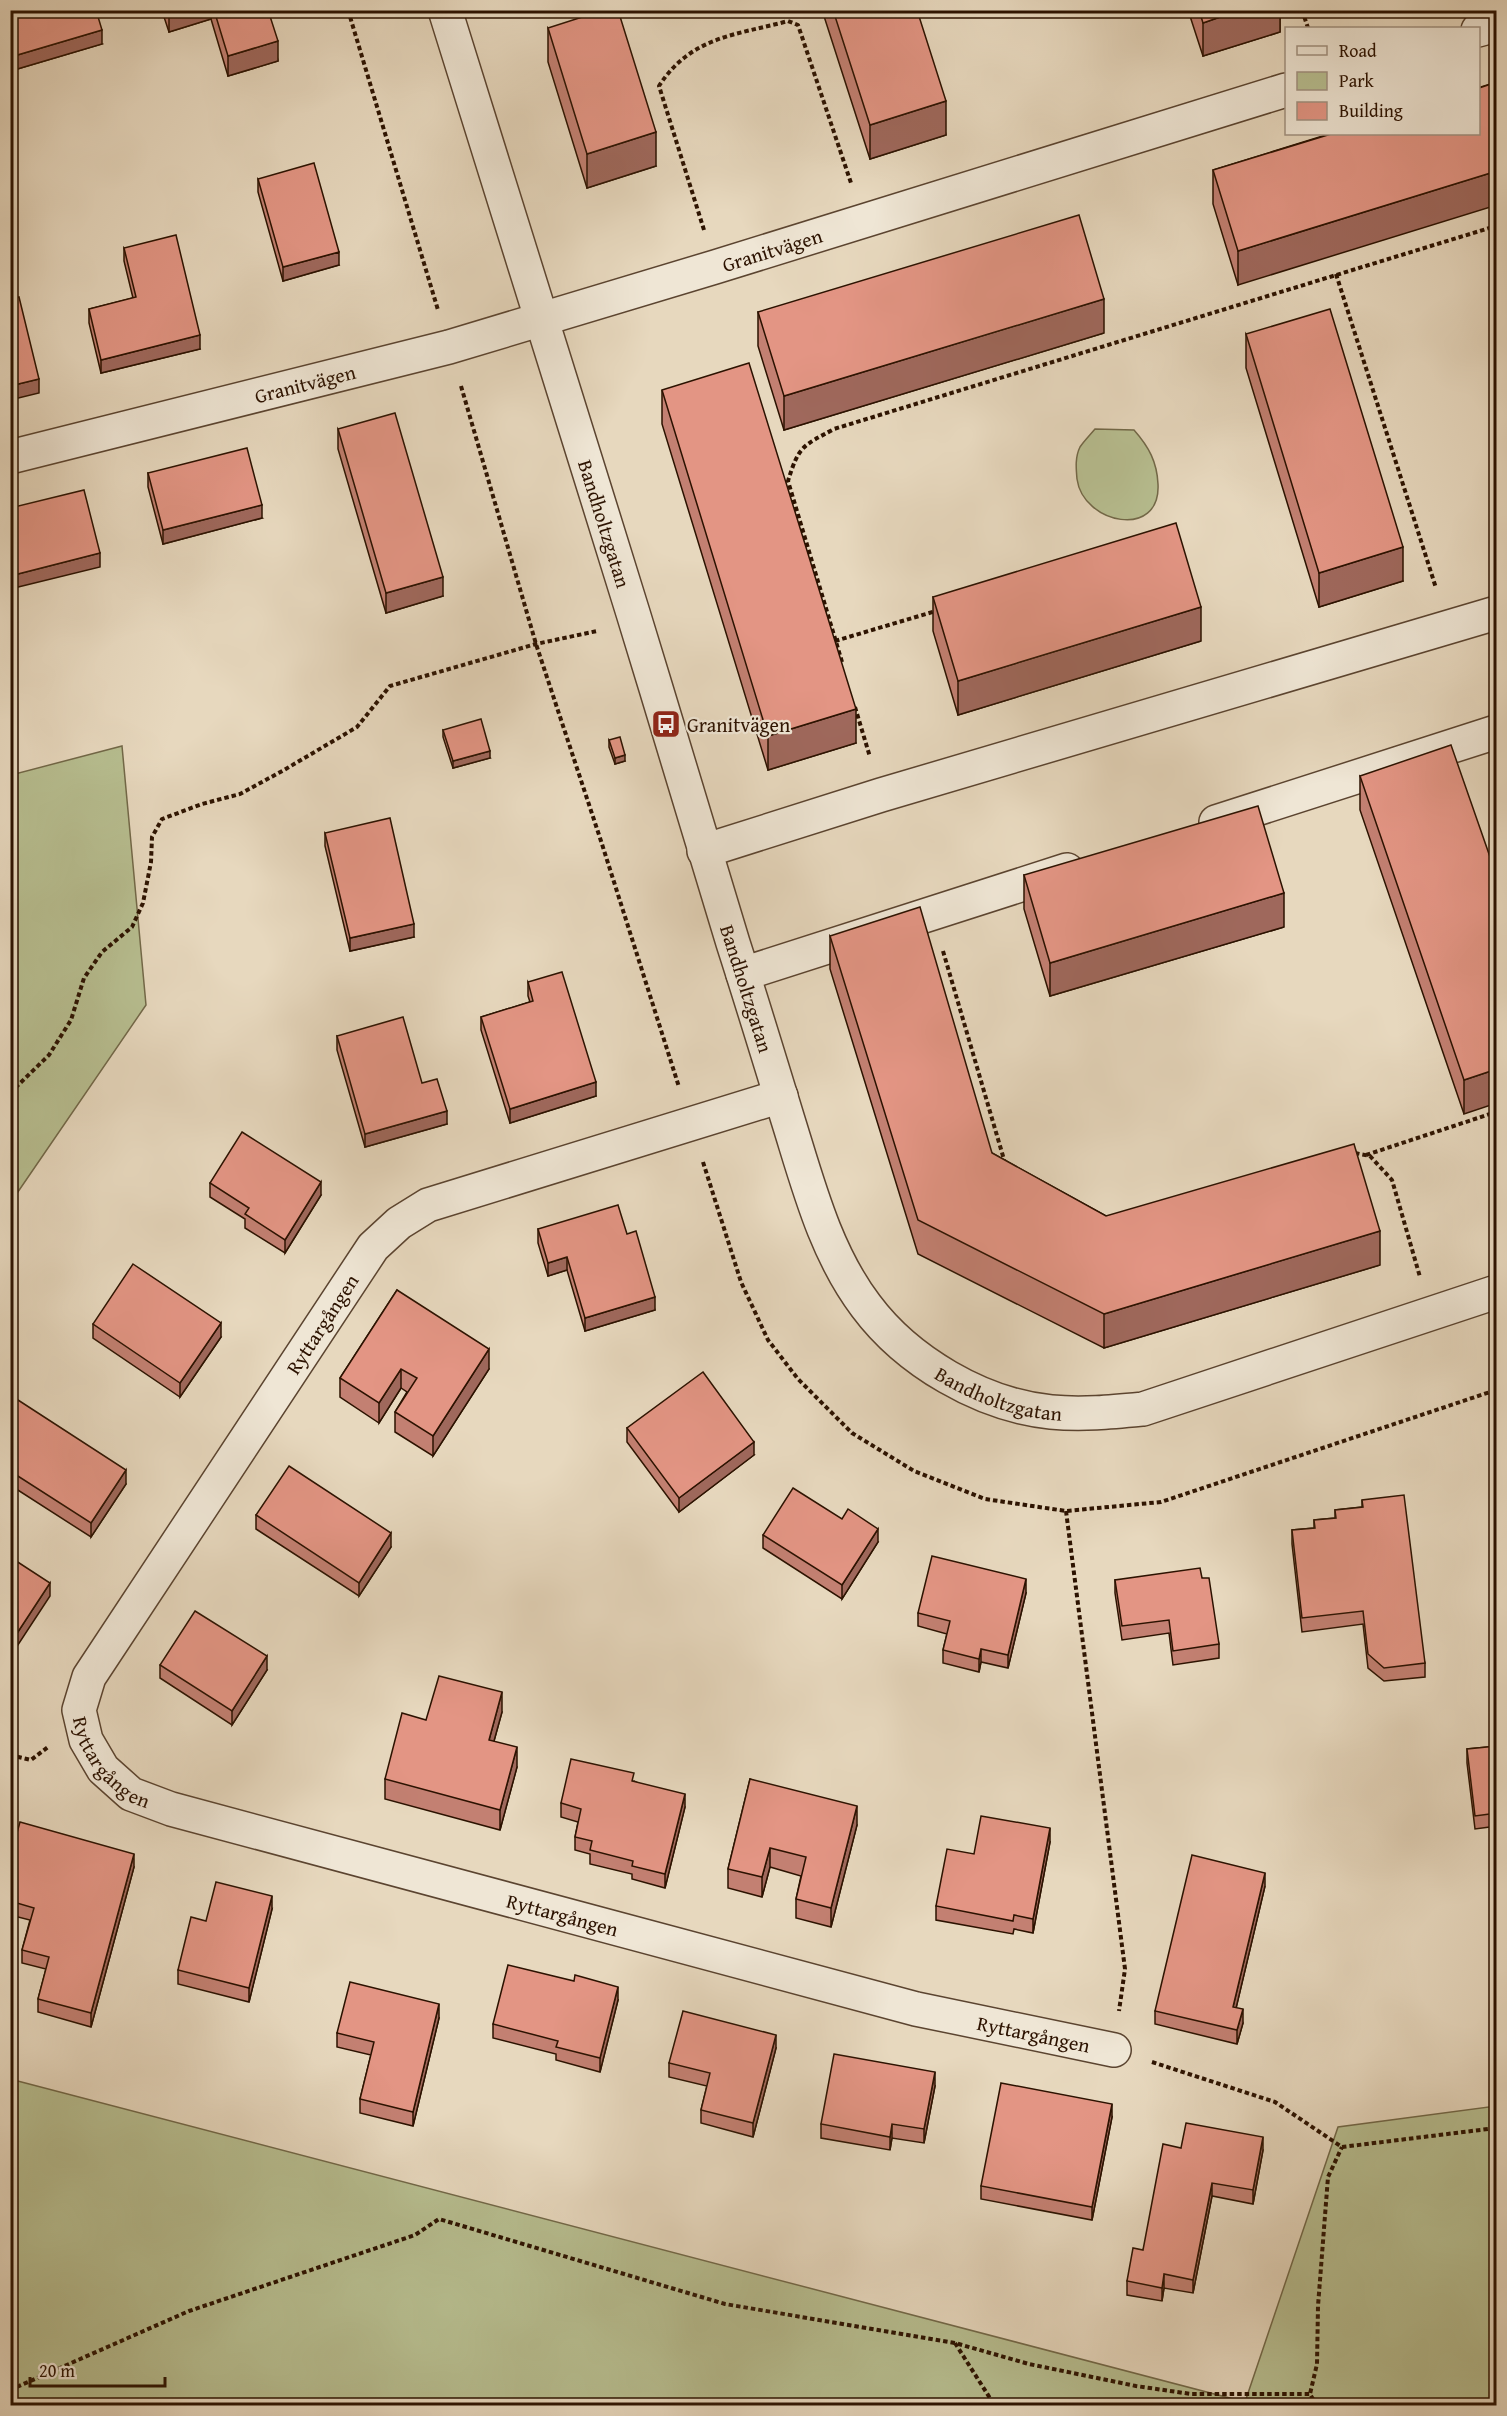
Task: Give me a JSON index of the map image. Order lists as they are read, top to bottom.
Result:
{
  "streets": {
    "street": ["Granitvägen", "Bandholtzgatan", "Ryttargången"]
  },
  "crossings": [
    ["Granitvägen", "Bandholtzgatan"],
    ["Bandholtzgatan", "Ryttargången"]
  ],
  "places": {
    "bus stop": ["Granitvägen"]
  },
  "legend": ["Road", "Park", "Building"],
  "scale_bar": "20 m"
}
